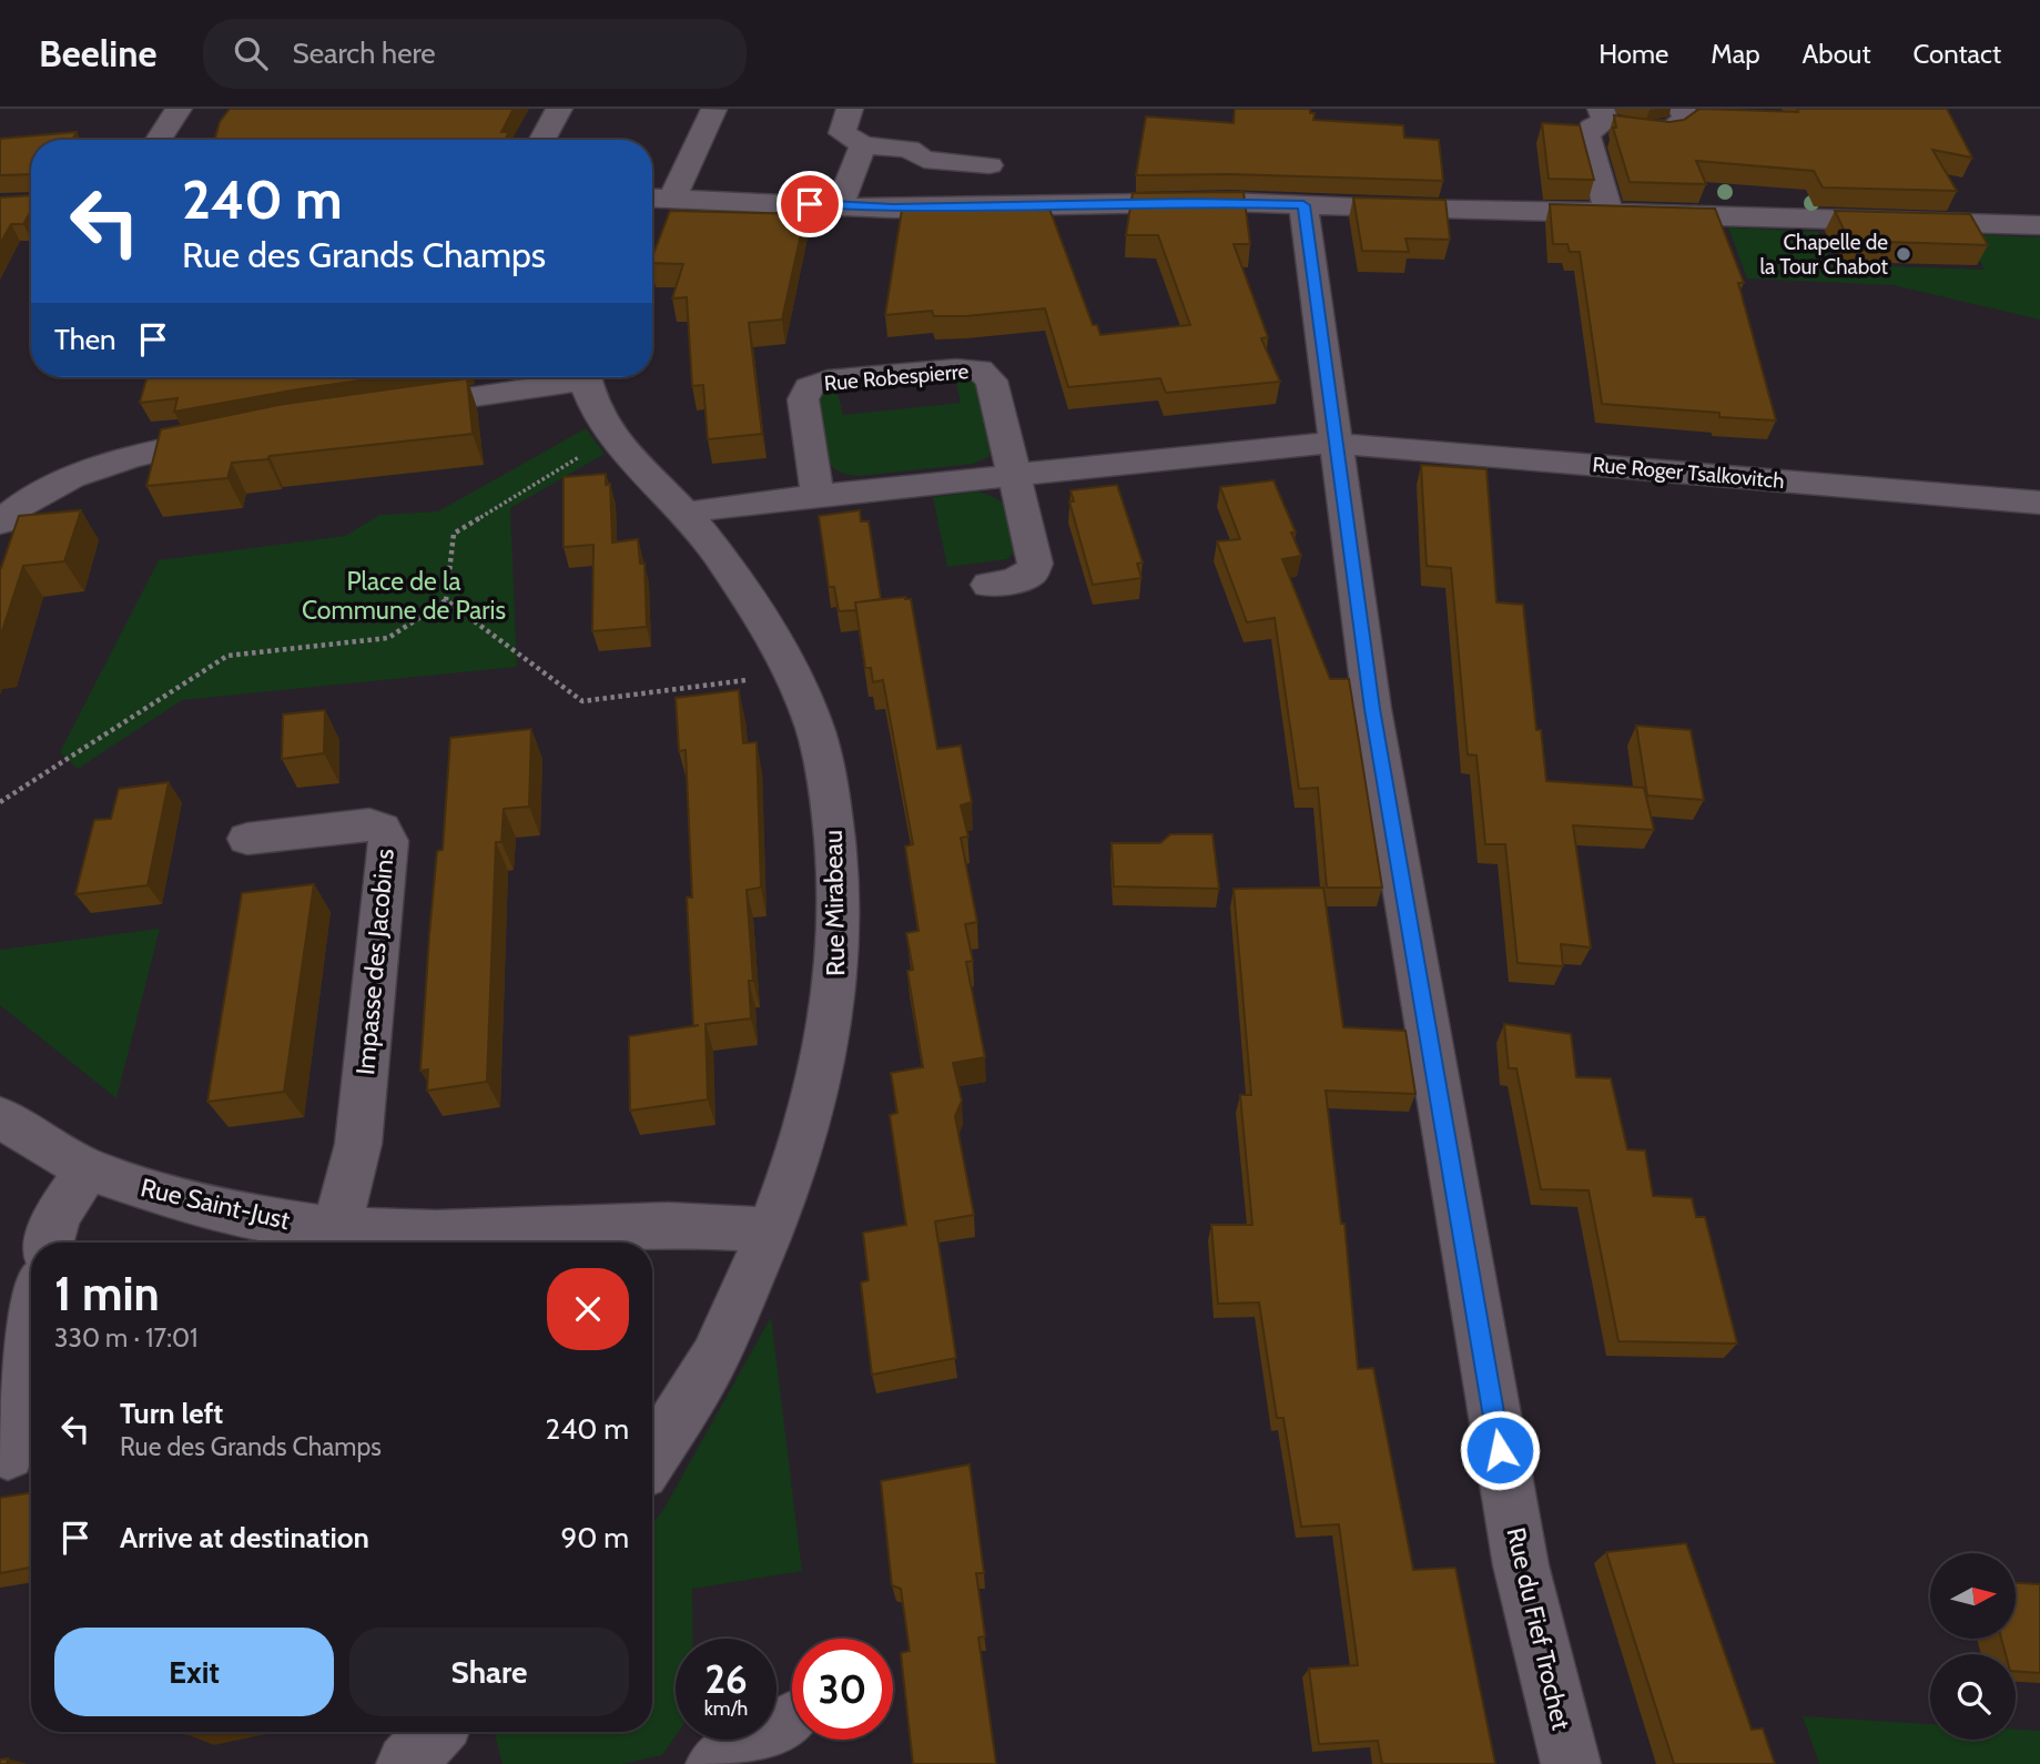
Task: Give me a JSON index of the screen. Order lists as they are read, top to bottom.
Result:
{
  "streets": {
    "street": [
      "Rue Robespierre",
      "Rue Roger Tsalkovitch",
      "Rue Mirabeau",
      "Impasse des Jacobins",
      "Rue Saint-Just",
      "Rue du Fief Trochet"
    ]
  },
  "crossings": [
    ["Rue Roger Tsalkovitch", "Rue du Fief Trochet"],
    ["Rue Mirabeau", "Rue Saint-Just"],
    ["Impasse des Jacobins", "Rue Saint-Just"]
  ],
  "parks": ["Place de la Commune de Paris"],
  "places": ["Chapelle de la Tour Chabot"],
  "north": "right",
  "page": {
    "header": "Beeline",
    "search": "Search here",
    "nav": [
      "Home",
      "Map",
      "About",
      "Contact"
    ],
    "turn": ["240 m", "Rue des Grands Champs"],
    "then": "Then",
    "heading": ["1 min", "330 m · 17:01"],
    "list": [
      {
        "name": "Turn left",
        "note": "Rue des Grands Champs",
        "value": "240 m"
      },
      {
        "name": "Arrive at destination",
        "value": "90 m"
      }
    ],
    "buttons": ["Exit", "Share"],
    "speed": "26 km/h",
    "limit": "30"
  }
}
